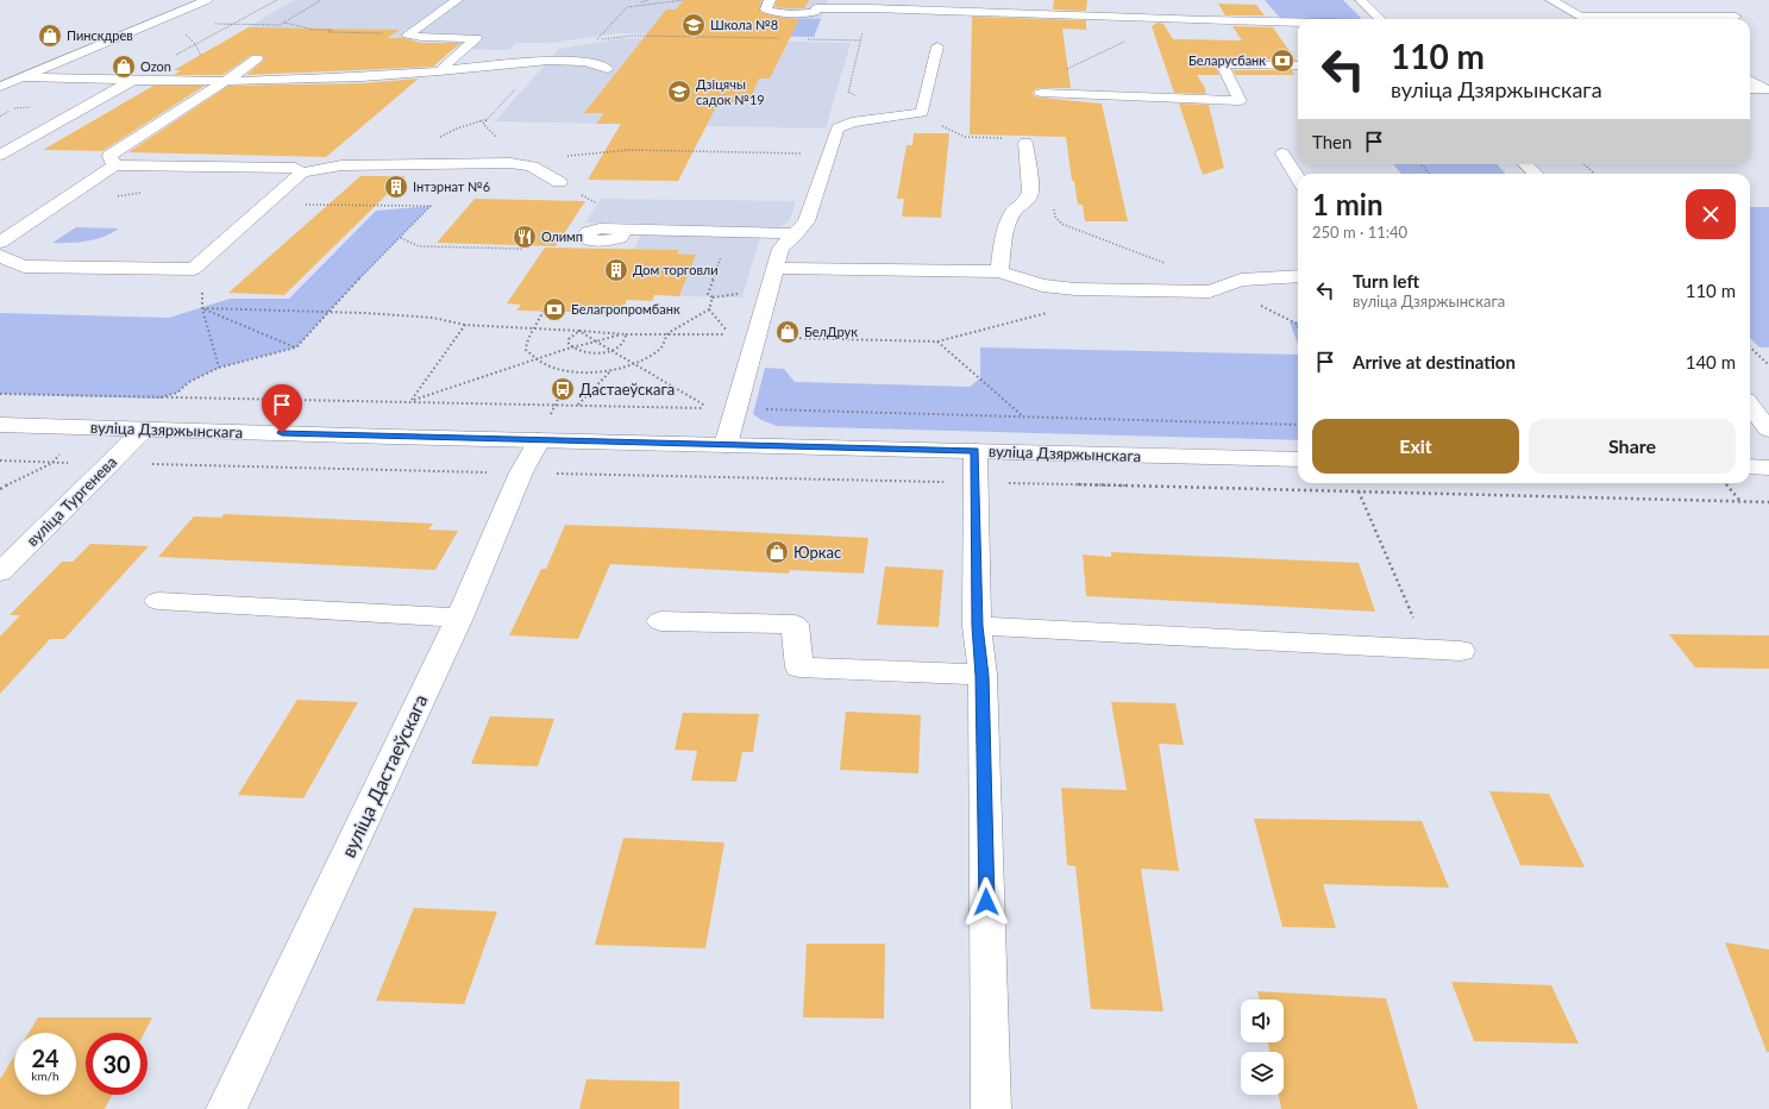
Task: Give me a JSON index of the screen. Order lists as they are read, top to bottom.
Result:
{
  "streets": {
    "street": ["вуліца Дзяржынскага", "вуліца Тургенева", "вуліца Дастаеўскага"]
  },
  "crossings": [
    ["вуліца Дзяржынскага", "вуліца Тургенева"],
    ["вуліца Дзяржынскага", "вуліца Дастаеўскага"]
  ],
  "places": {
    "school or university": ["Школа №8", "Дзіцячы садок №19"],
    "shop": [
      "Пинскдрев",
      "Ozon",
      "БелДрук",
      "Юркас"
    ],
    "bank": ["Беларусбанк", "Белагропромбанк"],
    "building": ["Інтэрнат №6", "Дом торговли"],
    "restaurant": ["Олимп"],
    "bus stop": ["Дастаеўскага"]
  },
  "page": {
    "turn": ["110 m", "вуліца Дзяржынскага"],
    "then": "Then",
    "heading": ["1 min", "250 m · 11:40"],
    "list": [
      {
        "name": "Turn left",
        "note": "вуліца Дзяржынскага",
        "value": "110 m"
      },
      {
        "name": "Arrive at destination",
        "value": "140 m"
      }
    ],
    "buttons": ["Exit", "Share"],
    "speed": "24 km/h",
    "limit": "30"
  }
}
